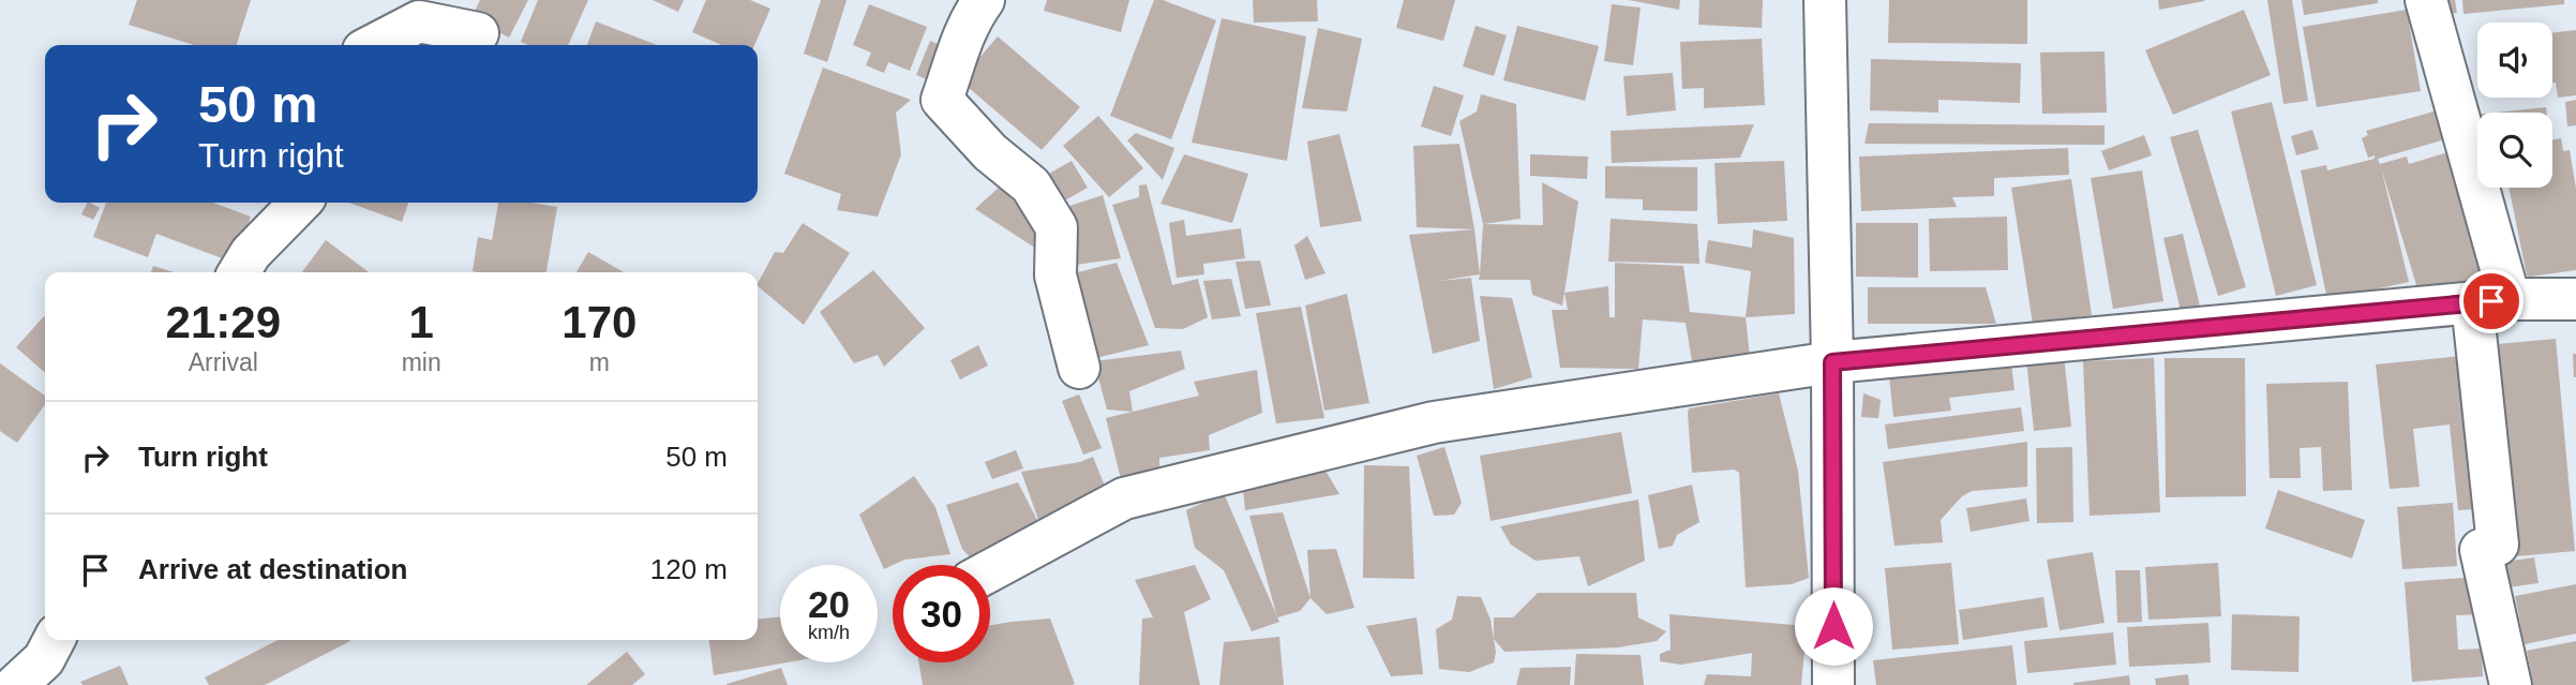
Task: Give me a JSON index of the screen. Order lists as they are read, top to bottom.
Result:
{
  "page": {
    "turn": ["50 m", "Turn right"],
    "eta": [
      "21:29",
      "Arrival",
      "1",
      "min",
      "170",
      "m"
    ],
    "list": [
      {
        "name": "Turn right",
        "value": "50 m"
      },
      {
        "name": "Arrive at destination",
        "value": "120 m"
      }
    ],
    "speed": "20 km/h",
    "limit": "30"
  }
}
